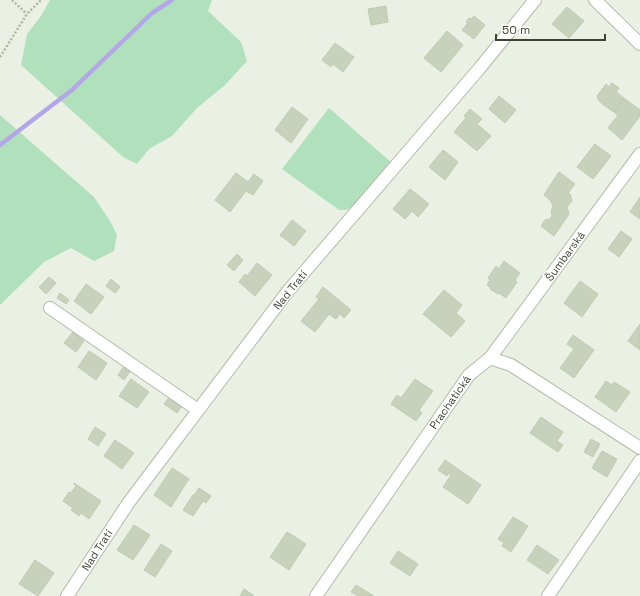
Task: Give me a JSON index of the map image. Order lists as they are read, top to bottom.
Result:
{
  "streets": {
    "street": ["Šumbarská", "Nad Tratí", "Prachatická"]
  },
  "crossings": [
    ["Šumbarská", "Prachatická"]
  ],
  "scale_bar": "50 m"
}
